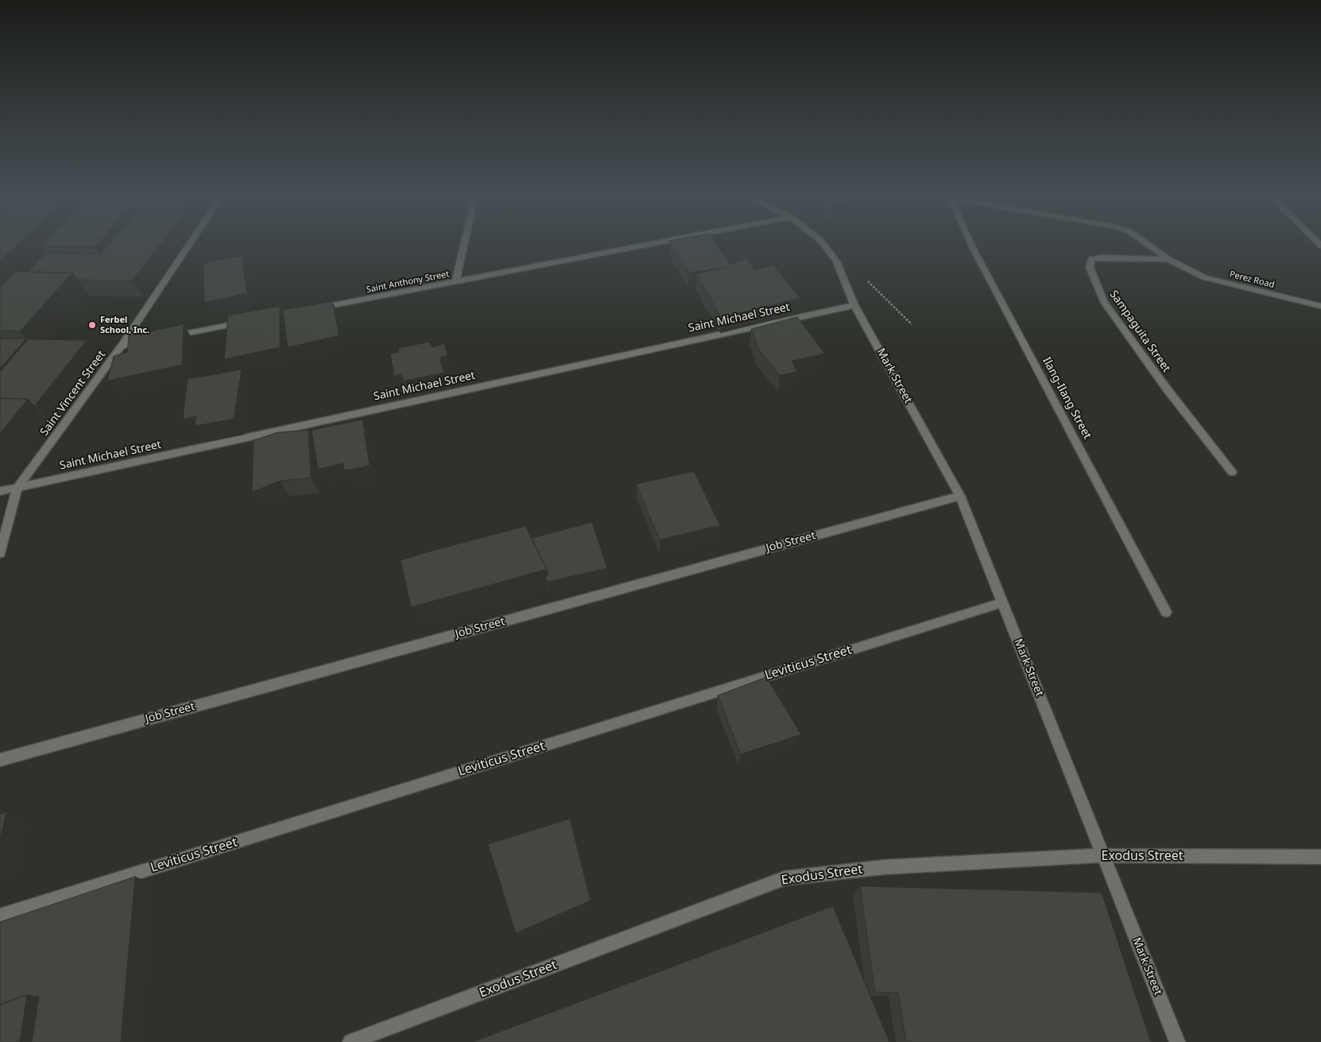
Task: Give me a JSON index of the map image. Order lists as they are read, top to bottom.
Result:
{
  "streets": {
    "street": [
      "Perez Road",
      "Saint Anthony Street",
      "Saint Michael Street",
      "Sampaguita Street",
      "Mark Street",
      "Saint Vincent Street",
      "Ilang-Ilang Street",
      "Job Street",
      "Leviticus Street",
      "Exodus Street"
    ]
  },
  "crossings": [
    ["Perez Road", "Sampaguita Street"],
    ["Saint Michael Street", "Mark Street"],
    ["Saint Michael Street", "Saint Vincent Street"],
    ["Mark Street", "Job Street"],
    ["Mark Street", "Leviticus Street"],
    ["Mark Street", "Exodus Street"]
  ],
  "places": ["Ferbel School, Inc."]
}
